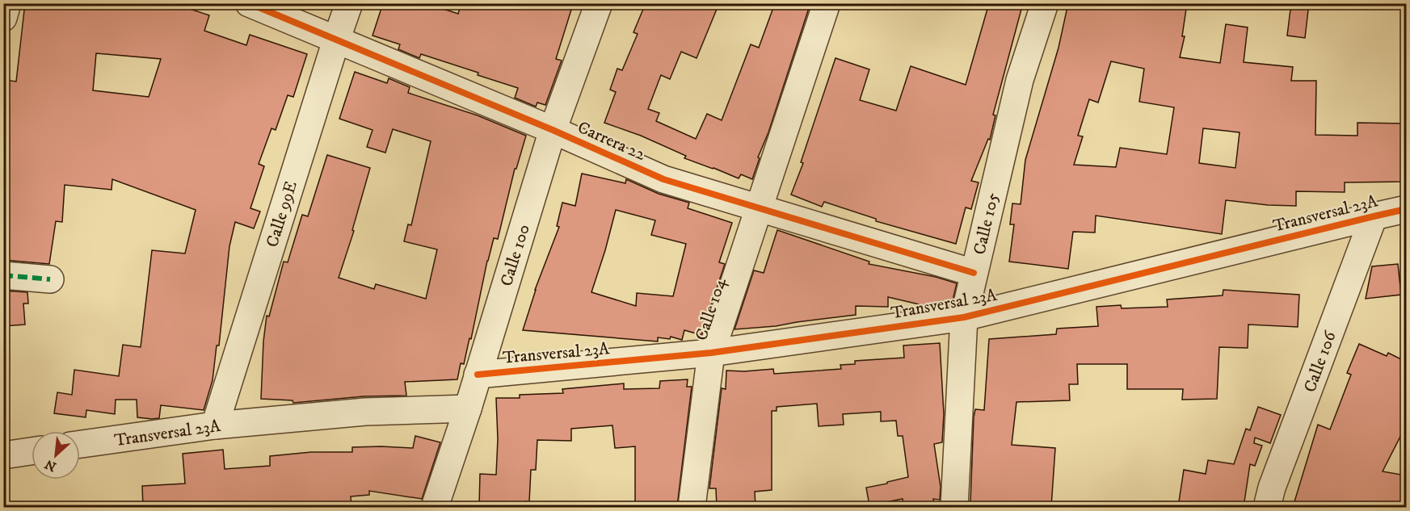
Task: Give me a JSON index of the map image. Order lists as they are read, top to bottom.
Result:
{
  "streets": {
    "street": [
      "Carrera 22",
      "Transversal 23A",
      "Calle 99E",
      "Calle 105",
      "Calle 100",
      "Calle 104",
      "Calle 106"
    ]
  },
  "crossings": [
    ["Carrera 22", "Calle 99E"],
    ["Carrera 22", "Calle 105"],
    ["Carrera 22", "Calle 100"],
    ["Carrera 22", "Calle 104"],
    ["Transversal 23A", "Calle 99E"],
    ["Transversal 23A", "Calle 105"],
    ["Transversal 23A", "Calle 100"],
    ["Transversal 23A", "Calle 104"],
    ["Transversal 23A", "Calle 106"]
  ],
  "north": "bottom left"
}
